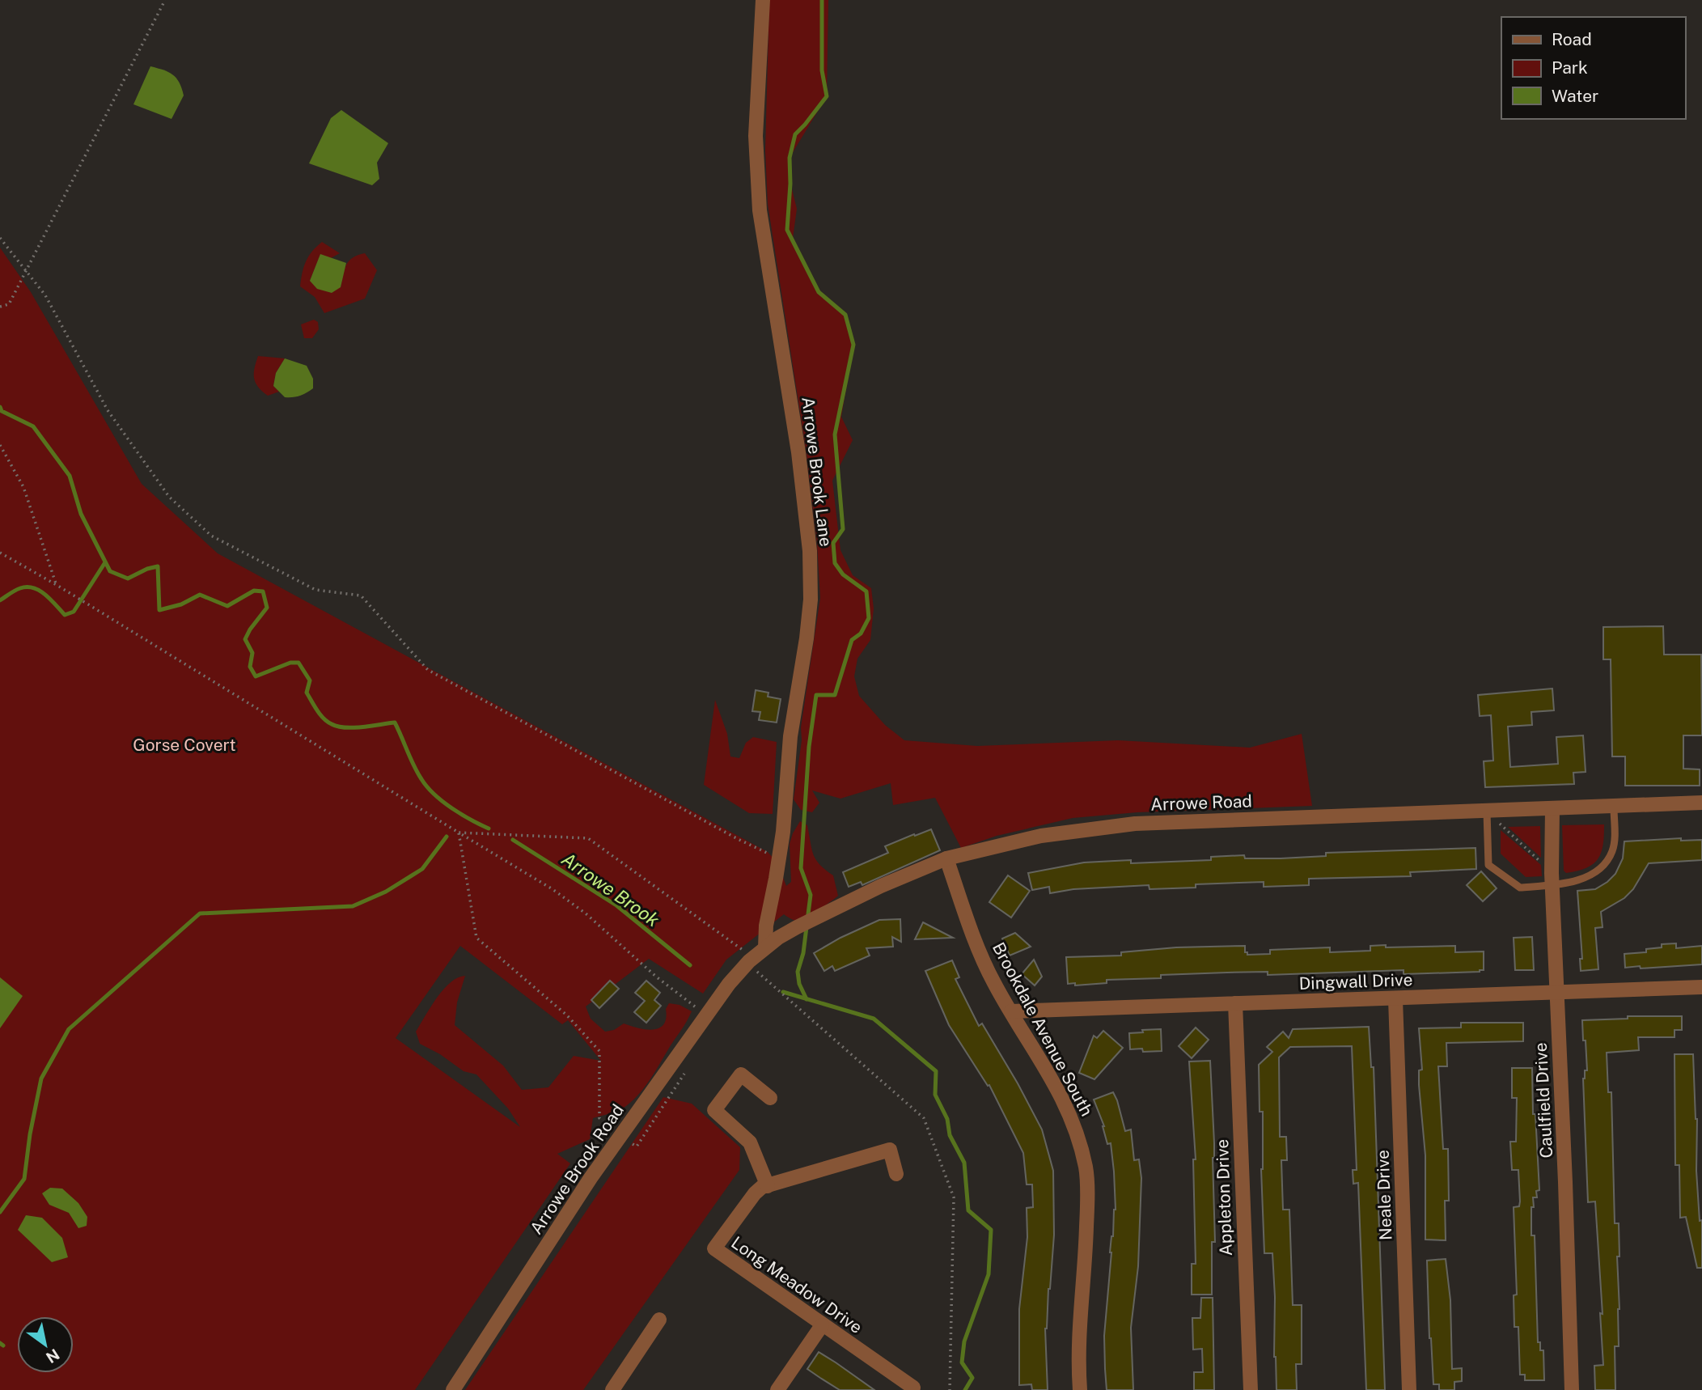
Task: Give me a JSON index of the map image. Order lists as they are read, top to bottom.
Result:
{
  "streets": {
    "street": [
      "Arrowe Brook Lane",
      "Arrowe Road",
      "Dingwall Drive",
      "Brookdale Avenue South",
      "Caulfield Drive",
      "Arrowe Brook Road",
      "Neale Drive",
      "Appleton Drive",
      "Long Meadow Drive"
    ]
  },
  "crossings": [
    ["Arrowe Brook Lane", "Arrowe Road"],
    ["Arrowe Road", "Brookdale Avenue South"],
    ["Arrowe Road", "Caulfield Drive"],
    ["Arrowe Road", "Arrowe Brook Road"],
    ["Dingwall Drive", "Brookdale Avenue South"],
    ["Dingwall Drive", "Caulfield Drive"],
    ["Dingwall Drive", "Neale Drive"],
    ["Dingwall Drive", "Appleton Drive"]
  ],
  "water": ["Arrowe Brook"],
  "parks": ["Gorse Covert"],
  "legend": ["Road", "Park", "Water"],
  "north": "bottom right"
}
